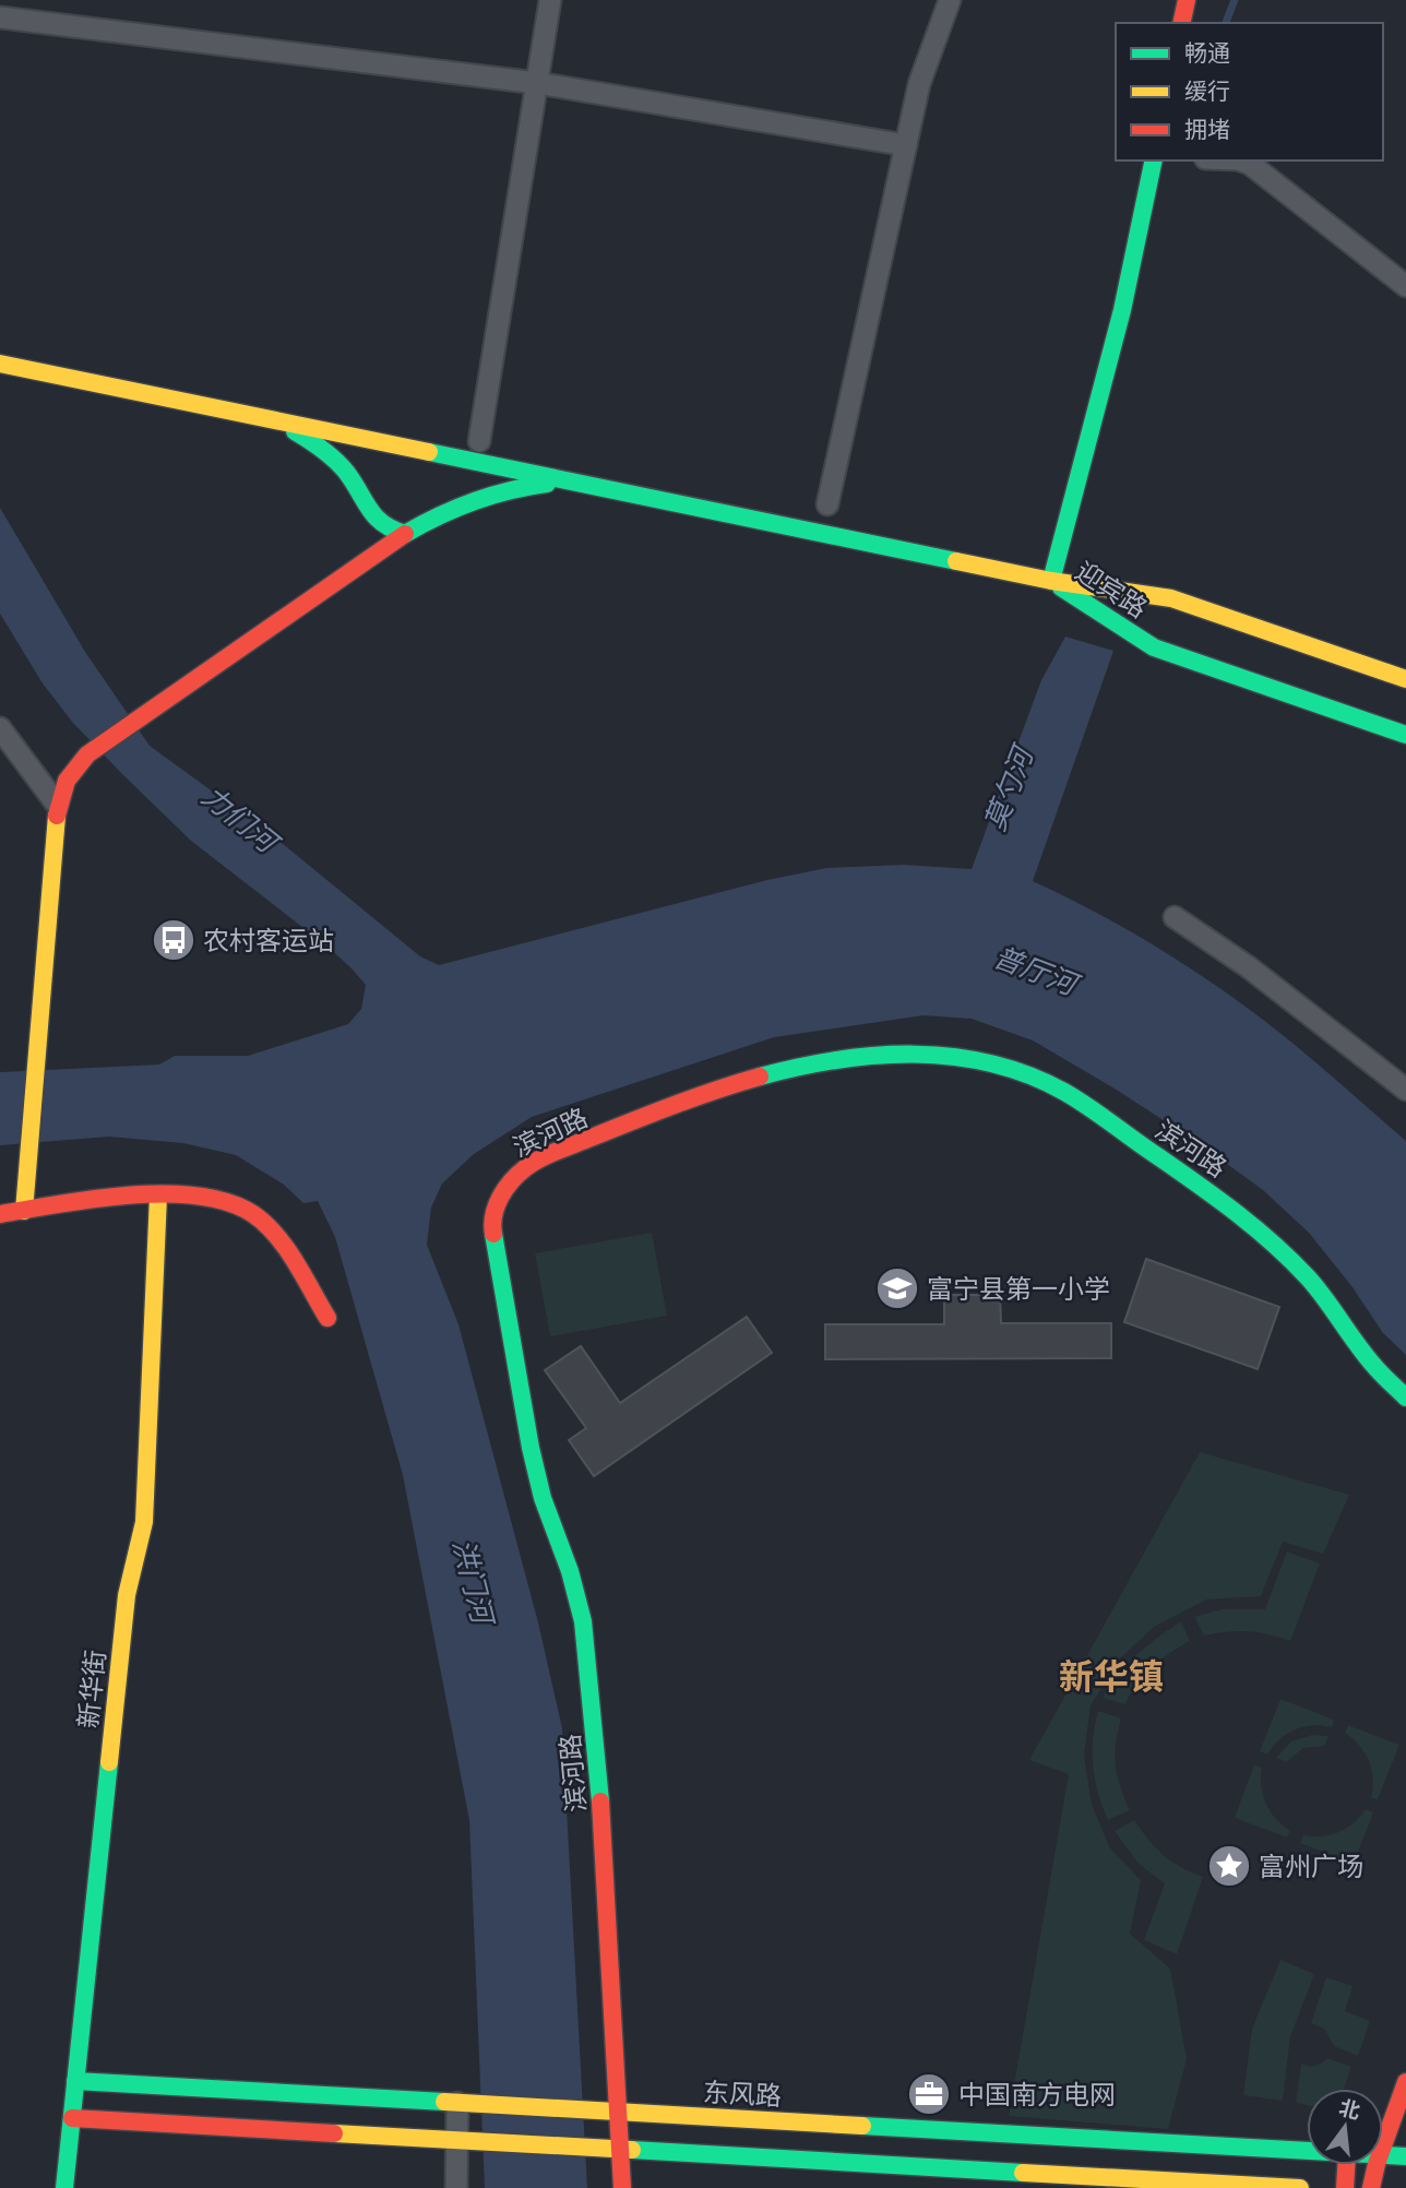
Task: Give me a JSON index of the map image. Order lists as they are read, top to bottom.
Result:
{
  "streets": {
    "main road": [
      "迎宾路",
      "滨河路",
      "新华街",
      "东风路"
    ]
  },
  "crossings": [
    ["滨河路", "东风路"],
    ["新华街", "东风路"]
  ],
  "districts": ["新华镇"],
  "water": [
    "莫勺河",
    "力们河",
    "普厅河",
    "洪门河"
  ],
  "places": {
    "bus stop": ["农村客运站"],
    "school or university": ["富宁县第一小学"],
    "place": ["富州广场"],
    "office": ["中国南方电网"]
  },
  "legend": ["畅通", "缓行", "拥堵"],
  "north": "top"
}
